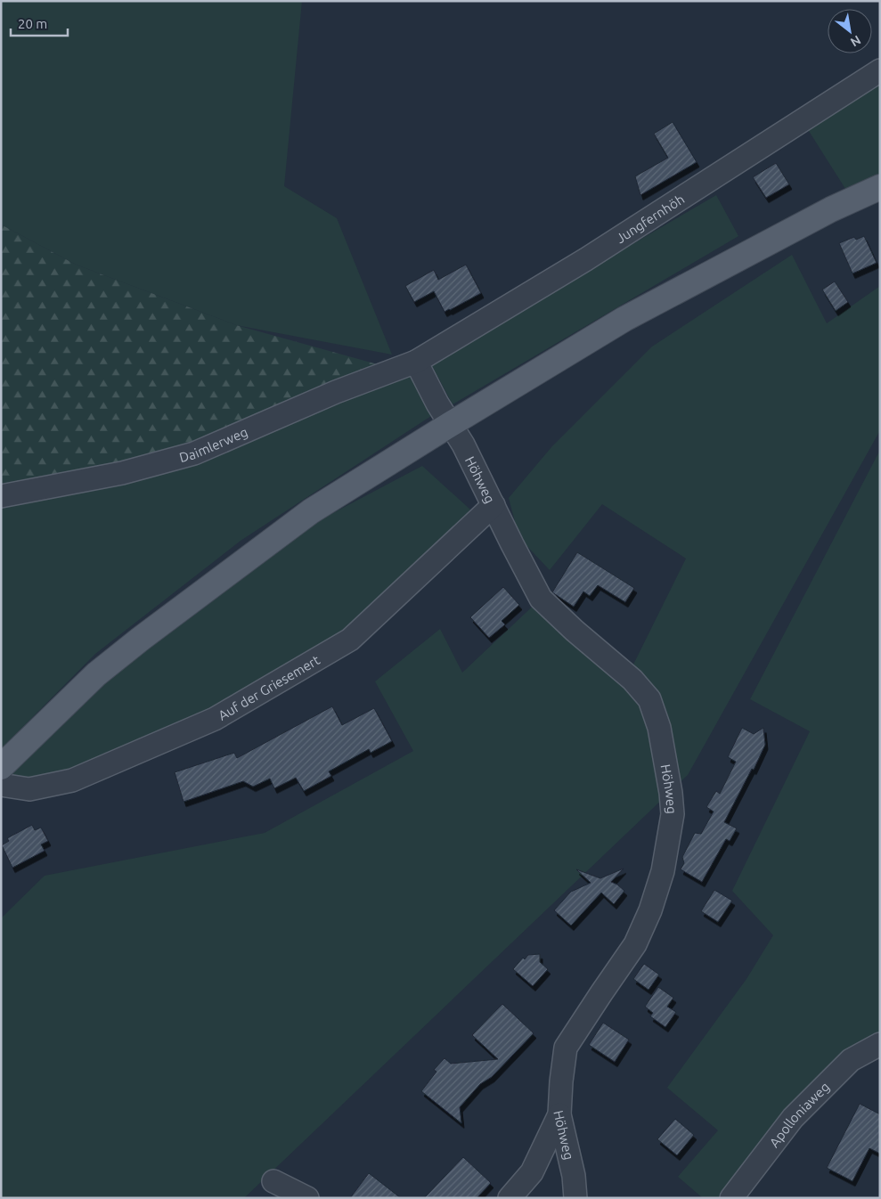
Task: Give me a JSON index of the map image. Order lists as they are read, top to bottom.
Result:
{
  "streets": {
    "street": [
      "Jungfernhöh",
      "Daimlerweg",
      "Höhweg",
      "Auf der Griesemert",
      "Apolloniaweg"
    ]
  },
  "crossings": [
    ["Jungfernhöh", "Daimlerweg"],
    ["Jungfernhöh", "Höhweg"],
    ["Daimlerweg", "Höhweg"],
    ["Höhweg", "Auf der Griesemert"]
  ],
  "scale_bar": "20 m",
  "north": "bottom right"
}
